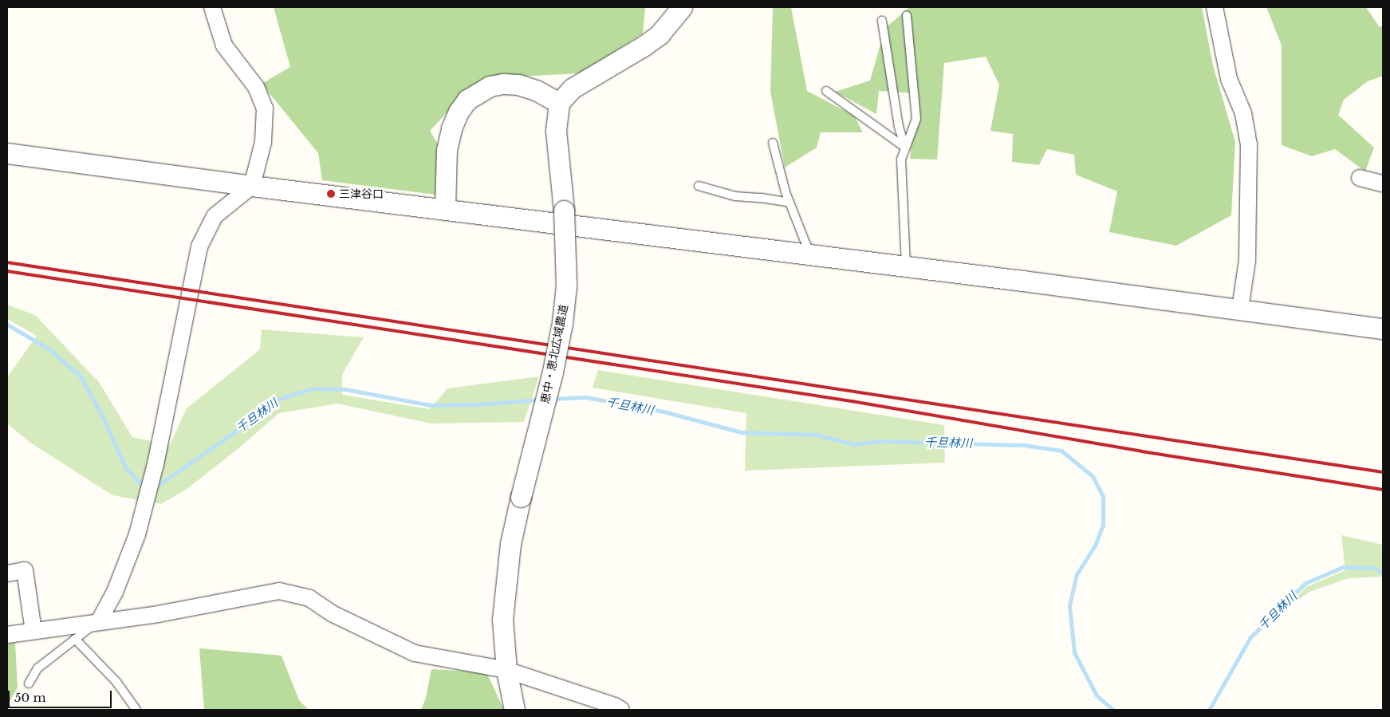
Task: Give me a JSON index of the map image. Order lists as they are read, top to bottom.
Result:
{
  "streets": {
    "street": ["恵中・恵北広域農道"]
  },
  "water": ["千旦林川"],
  "places": ["三津谷口"],
  "scale_bar": "50 m"
}
